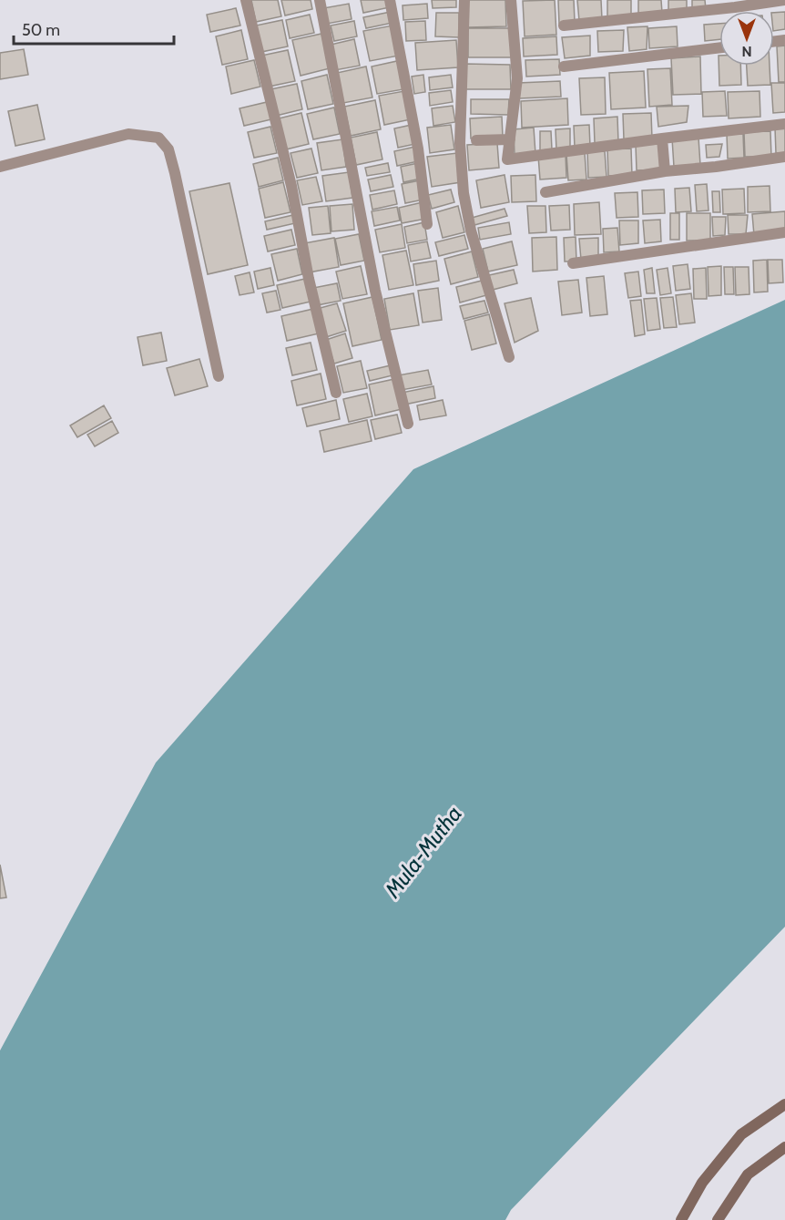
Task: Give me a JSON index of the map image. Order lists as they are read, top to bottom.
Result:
{
  "water": ["Mula-Mutha"],
  "scale_bar": "50 m",
  "north": "bottom"
}
